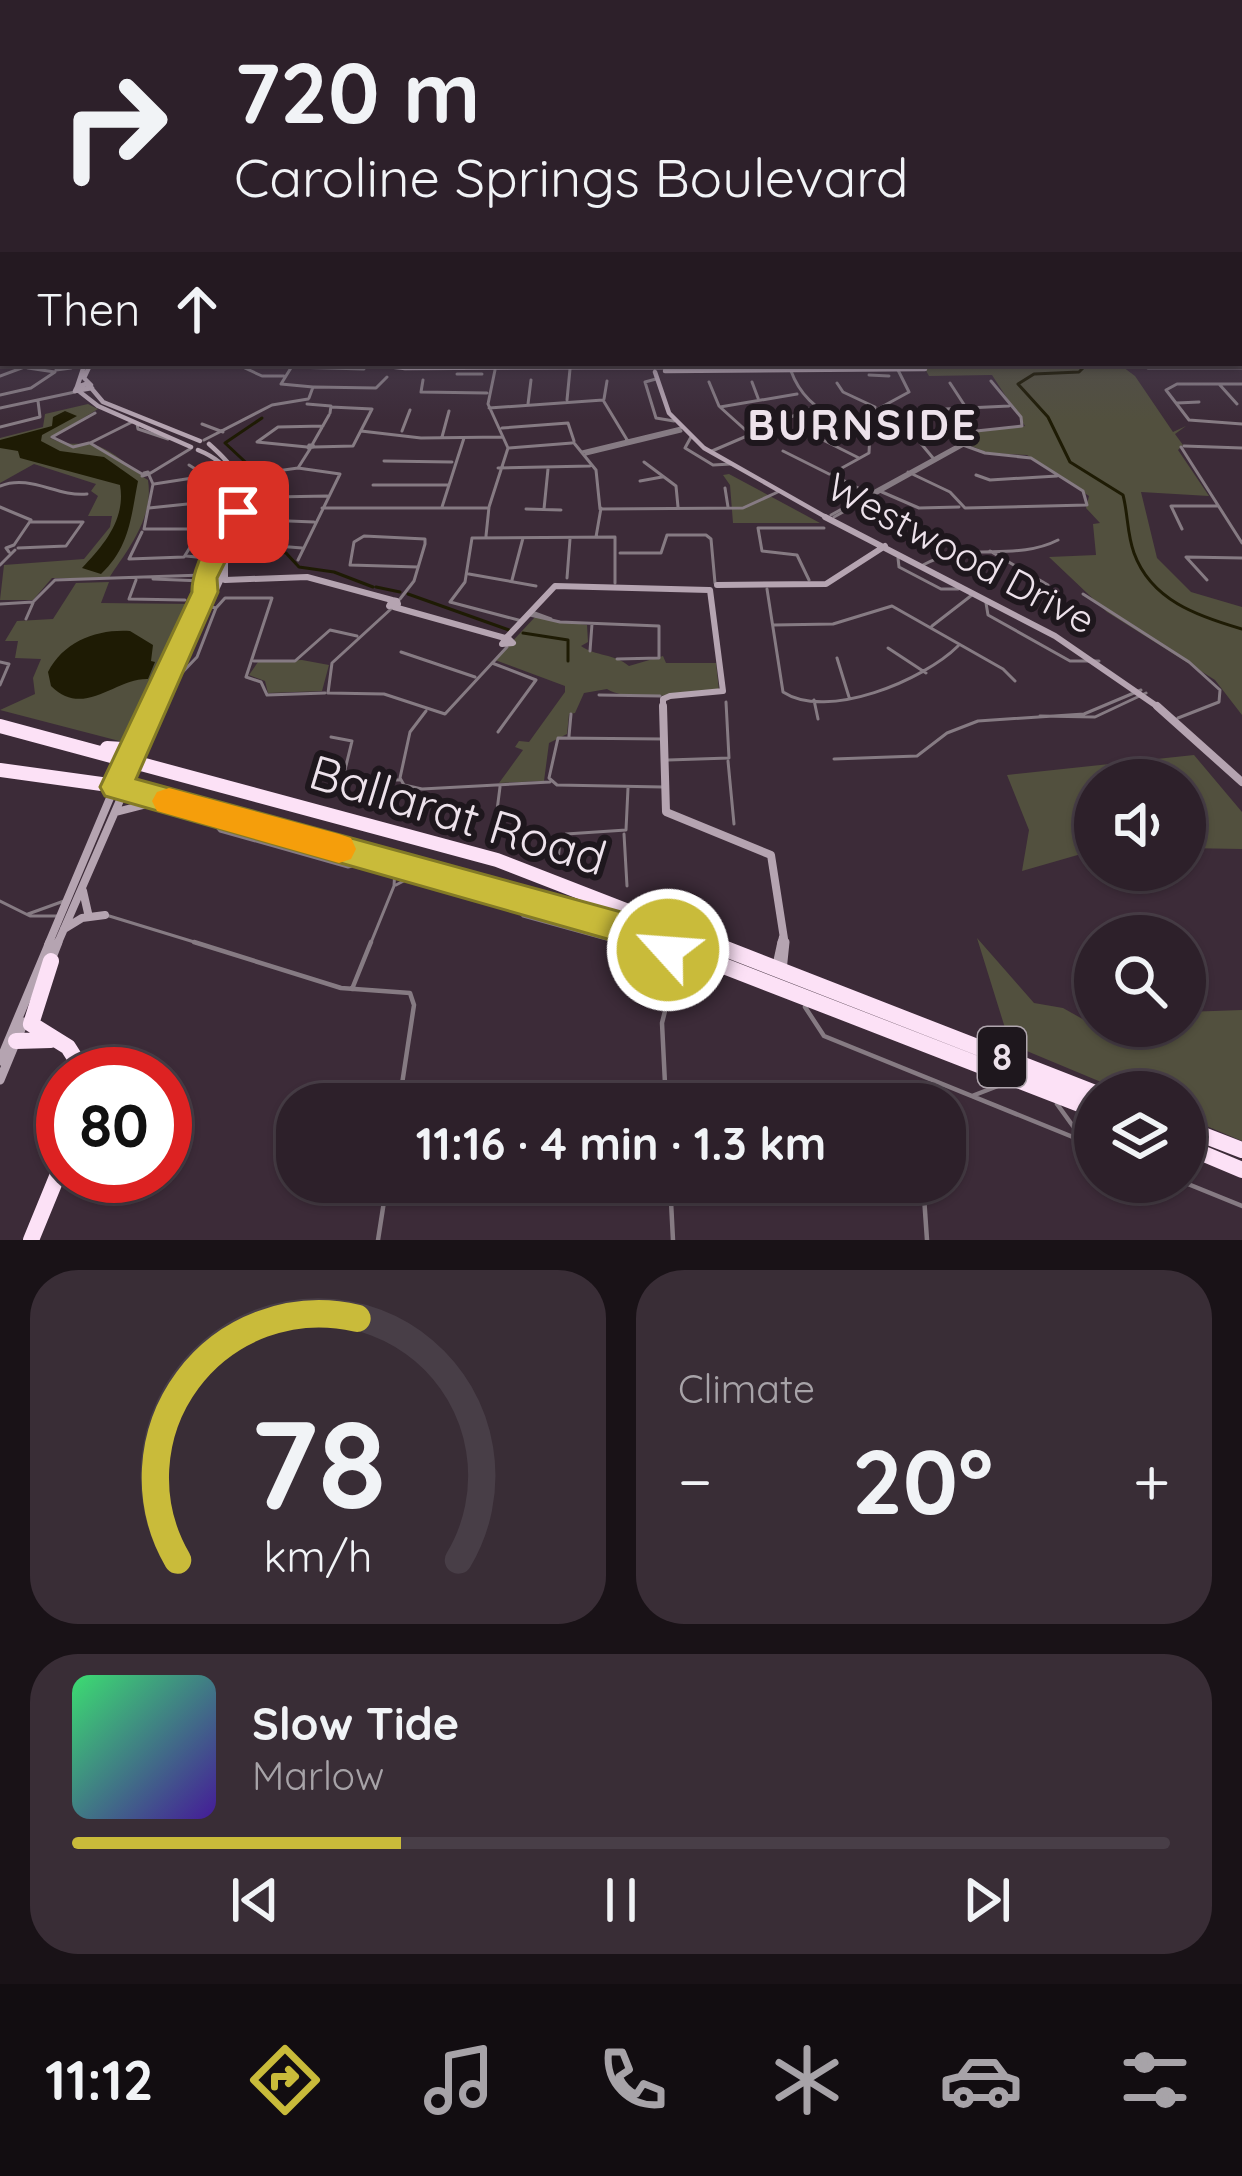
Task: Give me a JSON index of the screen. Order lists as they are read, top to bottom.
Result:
{
  "streets": {
    "highway": ["Ballarat Road", "8"],
    "street": ["Westwood Drive"]
  },
  "crossings": [
    ["Ballarat Road", "8"]
  ],
  "districts": ["BURNSIDE"],
  "page": {
    "turn": ["720 m", "Caroline Springs Boulevard"],
    "then": "Then",
    "limit": "80",
    "trip": "11:16 · 4 min · 1.3 km",
    "tile": "Climate",
    "heat": ["−", "20°", "+"],
    "song": ["Slow Tide", "Marlow"],
    "tabs": "11:12",
    "gauge": ["78", "km/h"]
  }
}
